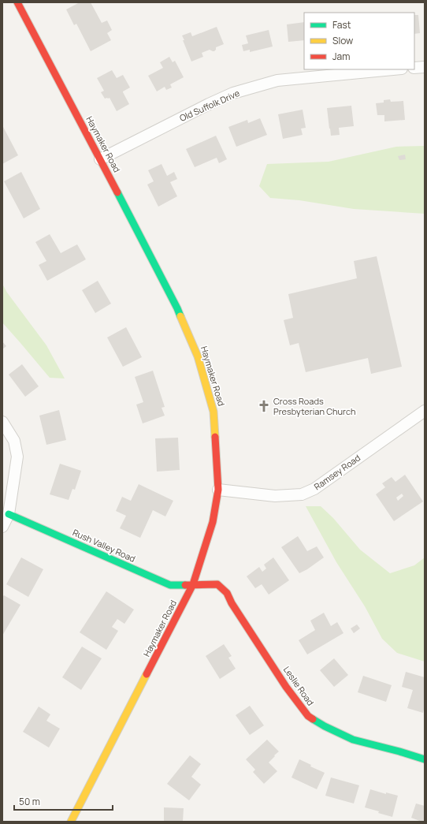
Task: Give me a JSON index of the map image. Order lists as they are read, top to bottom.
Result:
{
  "streets": {
    "main road": ["Haymaker Road", "Rush Valley Road", "Leslie Road"],
    "street": ["Old Suffolk Drive", "Ramsey Road"]
  },
  "crossings": [
    ["Old Suffolk Drive", "Haymaker Road"],
    ["Haymaker Road", "Ramsey Road"],
    ["Haymaker Road", "Rush Valley Road"],
    ["Haymaker Road", "Leslie Road"],
    ["Rush Valley Road", "Leslie Road"]
  ],
  "places": {
    "church": ["Cross Roads Presbyterian Church"]
  },
  "legend": ["Fast", "Slow", "Jam"],
  "scale_bar": "50 m"
}
